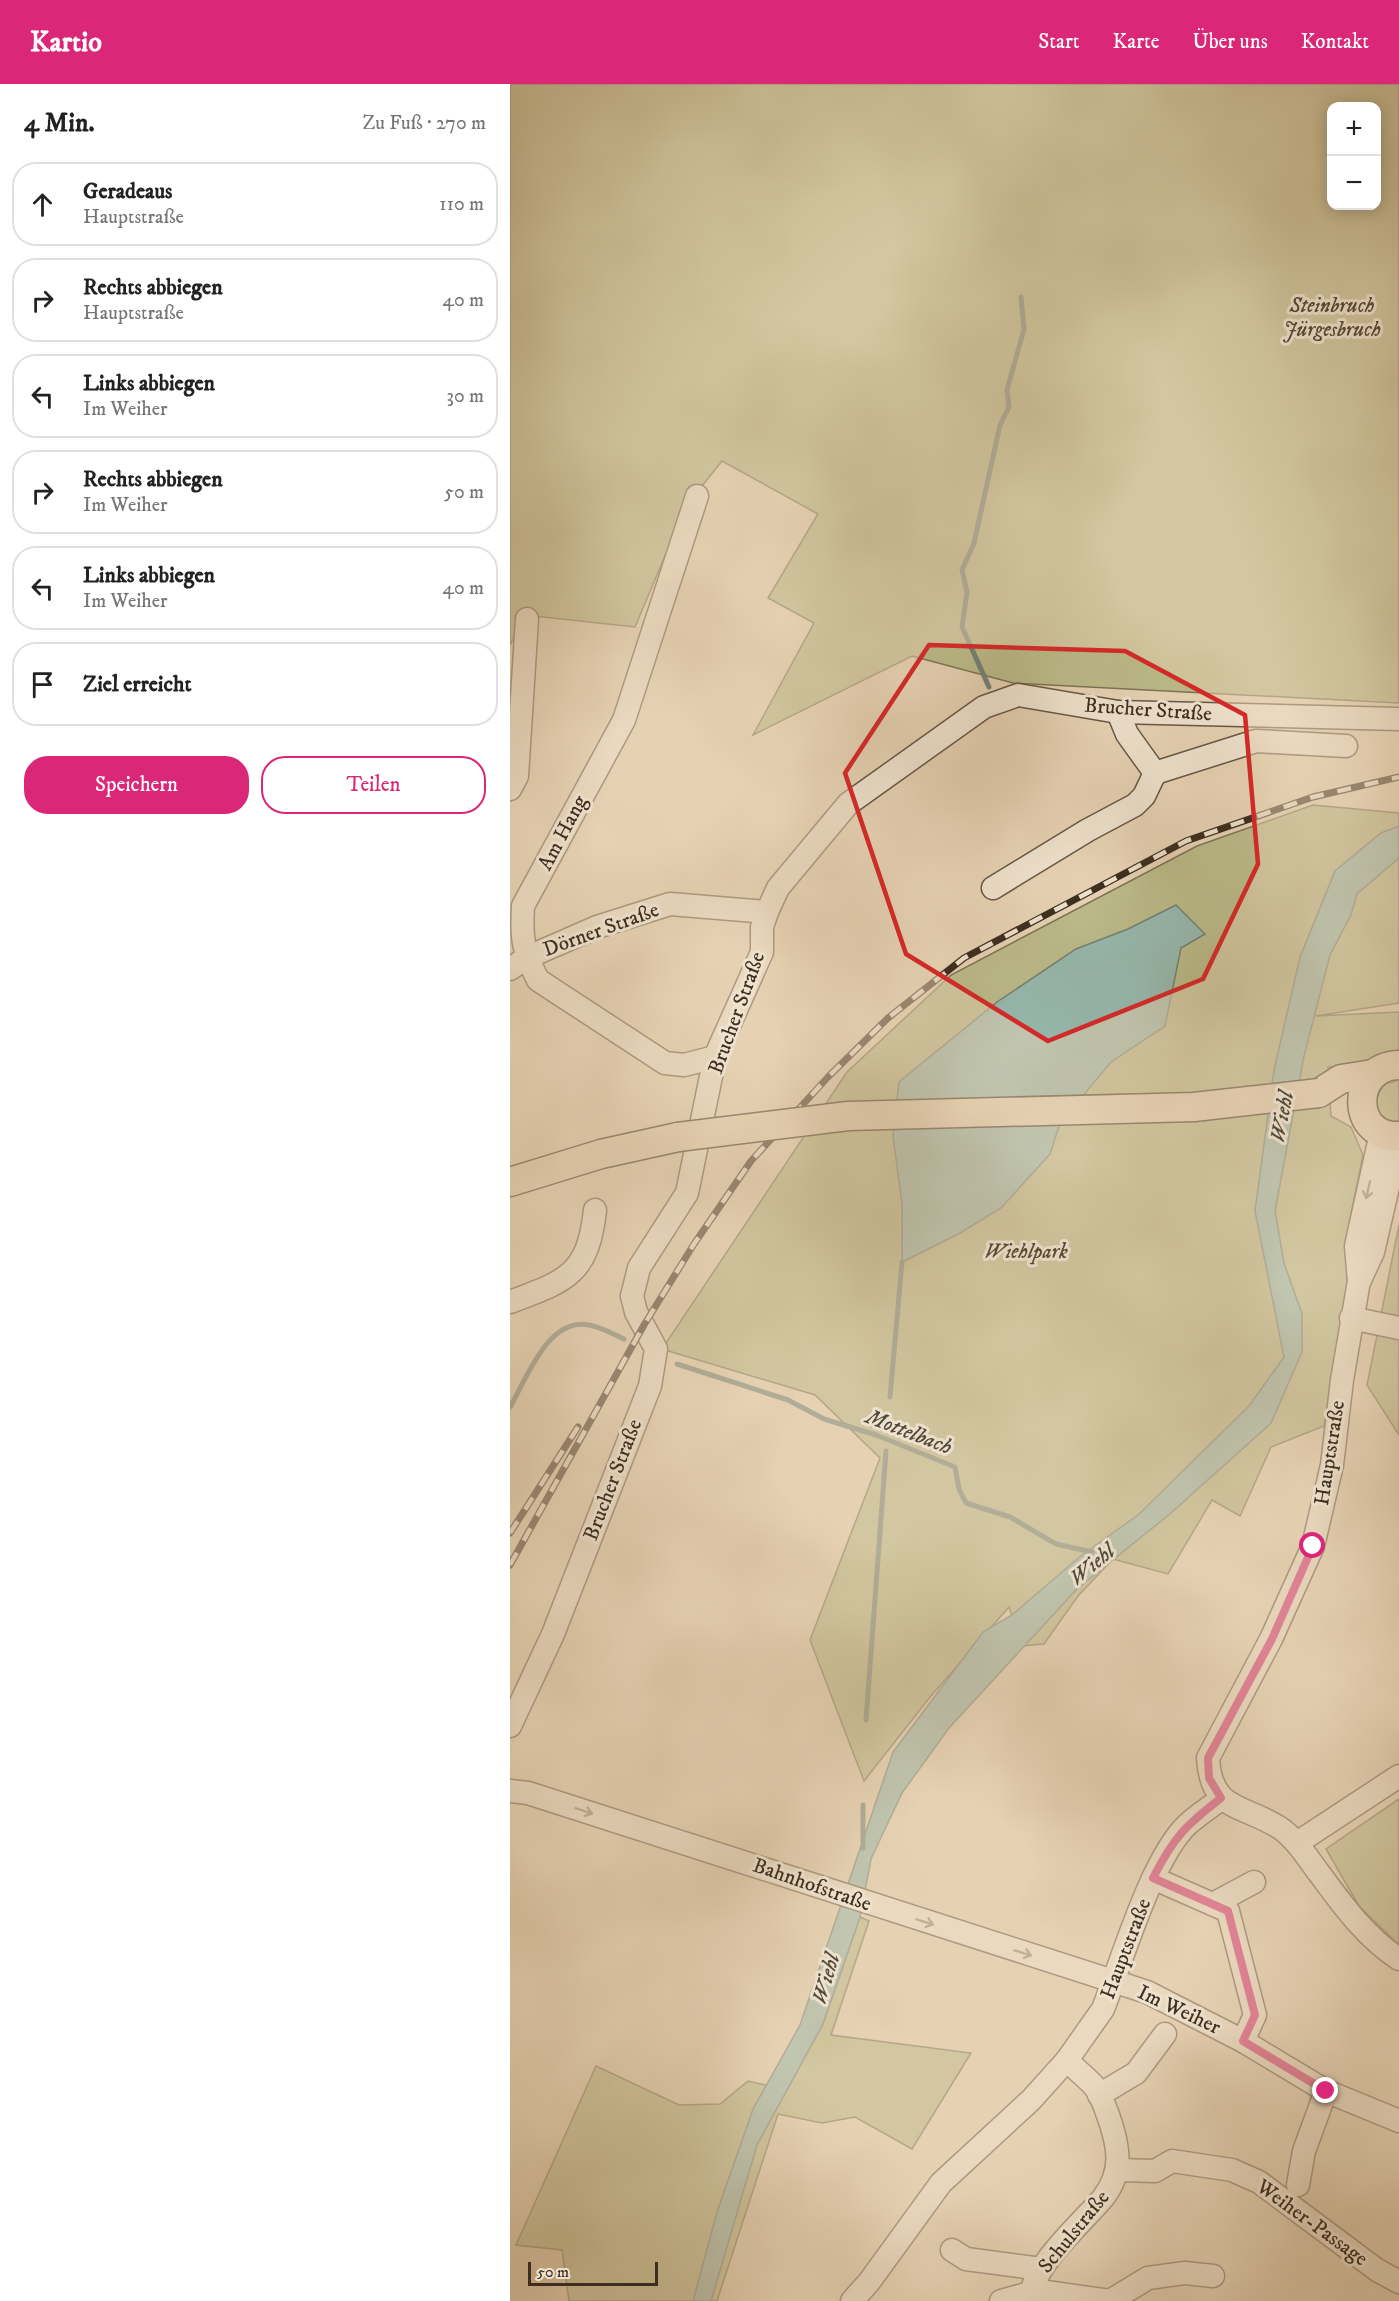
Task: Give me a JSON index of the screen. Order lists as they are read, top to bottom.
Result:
{
  "streets": {
    "street": [
      "Brucher Straße",
      "Am Hang",
      "Dörner Straße",
      "Hauptstraße",
      "Bahnhofstraße",
      "Im Weiher",
      "Weiher-Passage",
      "Schulstraße"
    ]
  },
  "crossings": [
    ["Brucher Straße", "Am Hang"],
    ["Brucher Straße", "Dörner Straße"],
    ["Am Hang", "Dörner Straße"],
    ["Hauptstraße", "Bahnhofstraße"],
    ["Hauptstraße", "Im Weiher"],
    ["Hauptstraße", "Schulstraße"],
    ["Bahnhofstraße", "Im Weiher"],
    ["Weiher-Passage", "Schulstraße"]
  ],
  "one_way": ["Bahnhofstraße"],
  "water": ["Wiehl", "Mottelbach"],
  "parks": ["Steinbruch Jürgesbruch", "Wiehlpark"],
  "scale_bar": "50 m",
  "page": {
    "header": "Kartio",
    "nav": [
      "Start",
      "Karte",
      "Über uns",
      "Kontakt"
    ],
    "heading": ["4 Min.", "Zu Fuß · 270 m"],
    "map_buttons": ["+", "−"],
    "list": [
      ["Geradeaus", "Hauptstraße", "110 m"],
      ["Rechts abbiegen", "Hauptstraße", "40 m"],
      ["Links abbiegen", "Im Weiher", "30 m"],
      ["Rechts abbiegen", "Im Weiher", "50 m"],
      ["Links abbiegen", "Im Weiher", "40 m"],
      "Ziel erreicht"
    ],
    "buttons": ["Speichern", "Teilen"],
    "scale": "50 m"
  }
}
